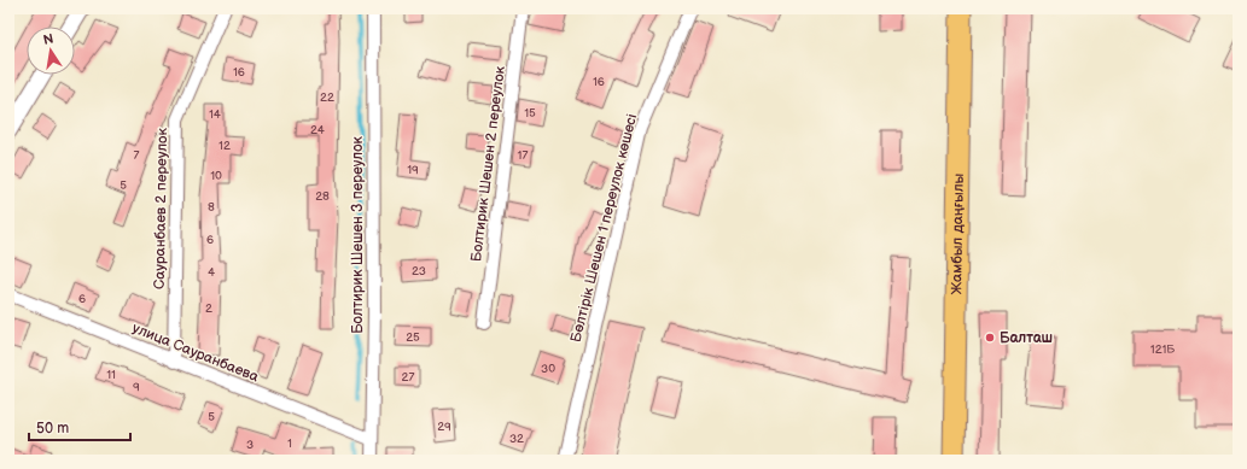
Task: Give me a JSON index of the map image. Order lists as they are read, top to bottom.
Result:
{
  "streets": {
    "main road": ["Жамбыл даңғылы"],
    "street": [
      "Болтирик Шешен 2 переулок",
      "Сауранбаев 2 переулок",
      "Бөлтірік Шешен 1 переулок көшесі",
      "Болтирик Шешен 3 переулок",
      "улица Сауранбаева"
    ]
  },
  "crossings": [
    ["Сауранбаев 2 переулок", "улица Сауранбаева"],
    ["Болтирик Шешен 3 переулок", "улица Сауранбаева"]
  ],
  "places": ["Балташ"],
  "house_numbers": [
    "16",
    "16",
    "22",
    "15",
    "14",
    "24",
    "12",
    "7",
    "17",
    "19",
    "10",
    "5",
    "28",
    "8",
    "6",
    "23",
    "4",
    "6",
    "2",
    "25",
    "121Б",
    "30",
    "11",
    "27",
    "9",
    "5",
    "29",
    "32",
    "1",
    "3"
  ],
  "scale_bar": "50 m",
  "north": "top"
}
